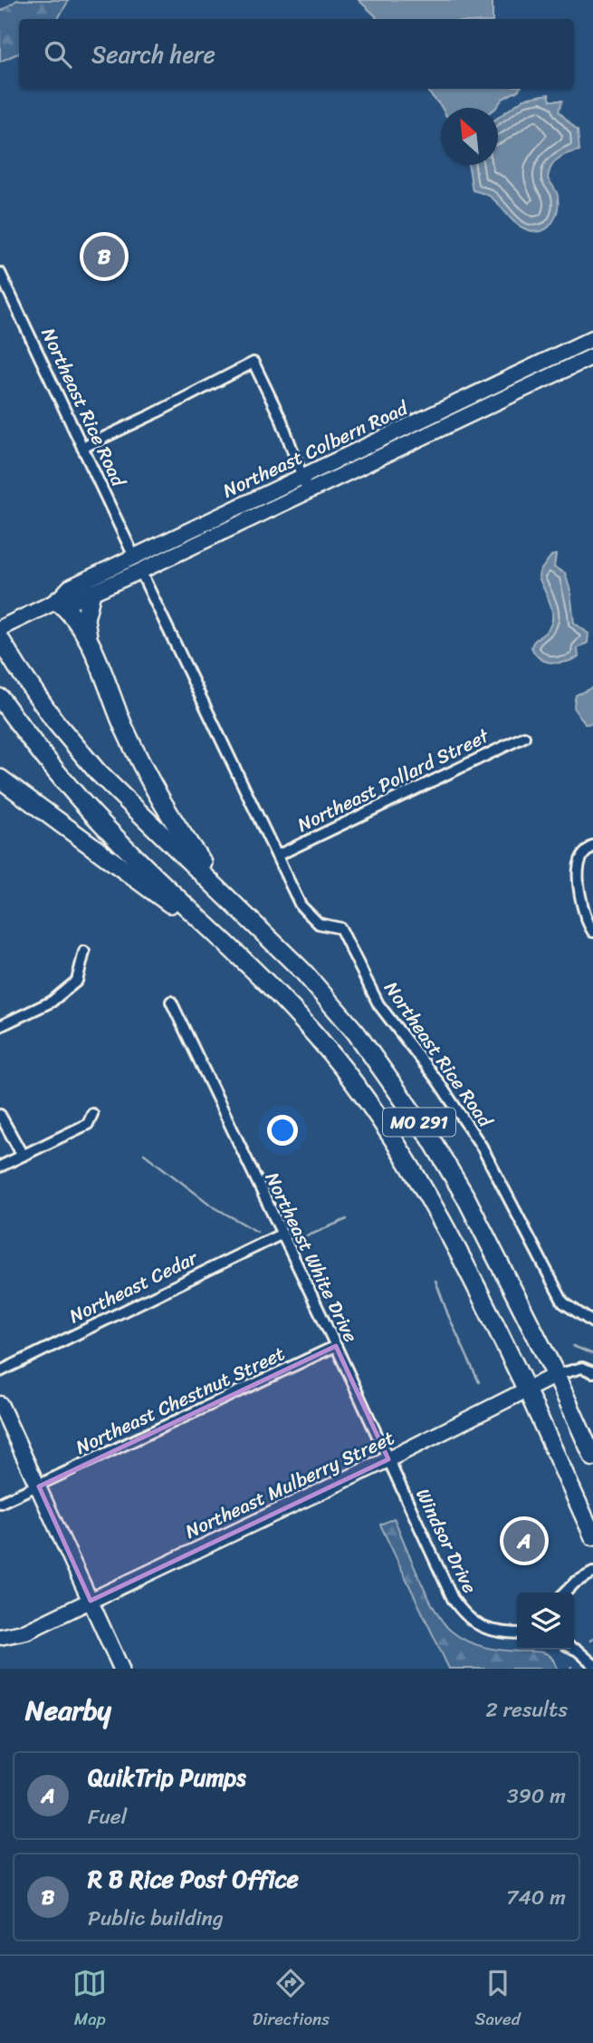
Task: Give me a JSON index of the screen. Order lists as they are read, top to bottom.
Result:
{
  "streets": {
    "highway": ["MO 291"],
    "main road": ["Northeast Colbern Road", "Northeast Mulberry Street"],
    "street": [
      "Northeast Rice Road",
      "Northeast Pollard Street",
      "Northeast White Drive",
      "Northeast Cedar",
      "Northeast Chestnut Street",
      "Windsor Drive"
    ]
  },
  "crossings": [
    ["Northeast Rice Road", "Northeast Colbern Road"],
    ["Northeast Rice Road", "Northeast Pollard Street"],
    ["MO 291", "Northeast Mulberry Street"],
    ["Northeast White Drive", "Northeast Cedar"],
    ["Northeast White Drive", "Northeast Chestnut Street"],
    ["Northeast White Drive", "Northeast Mulberry Street"],
    ["Northeast White Drive", "Windsor Drive"],
    ["Northeast Mulberry Street", "Windsor Drive"]
  ],
  "north": "top left",
  "page": {
    "search": "Search here",
    "pins": ["B", "A"],
    "heading": ["Nearby", "2 results"],
    "list": [
      {
        "mark": "A",
        "name": "QuikTrip Pumps",
        "note": "Fuel",
        "value": "390 m"
      },
      {
        "mark": "B",
        "name": "R B Rice Post Office",
        "note": "Public building",
        "value": "740 m"
      }
    ],
    "nav": ["Map", "Directions", "Saved"]
  }
}
